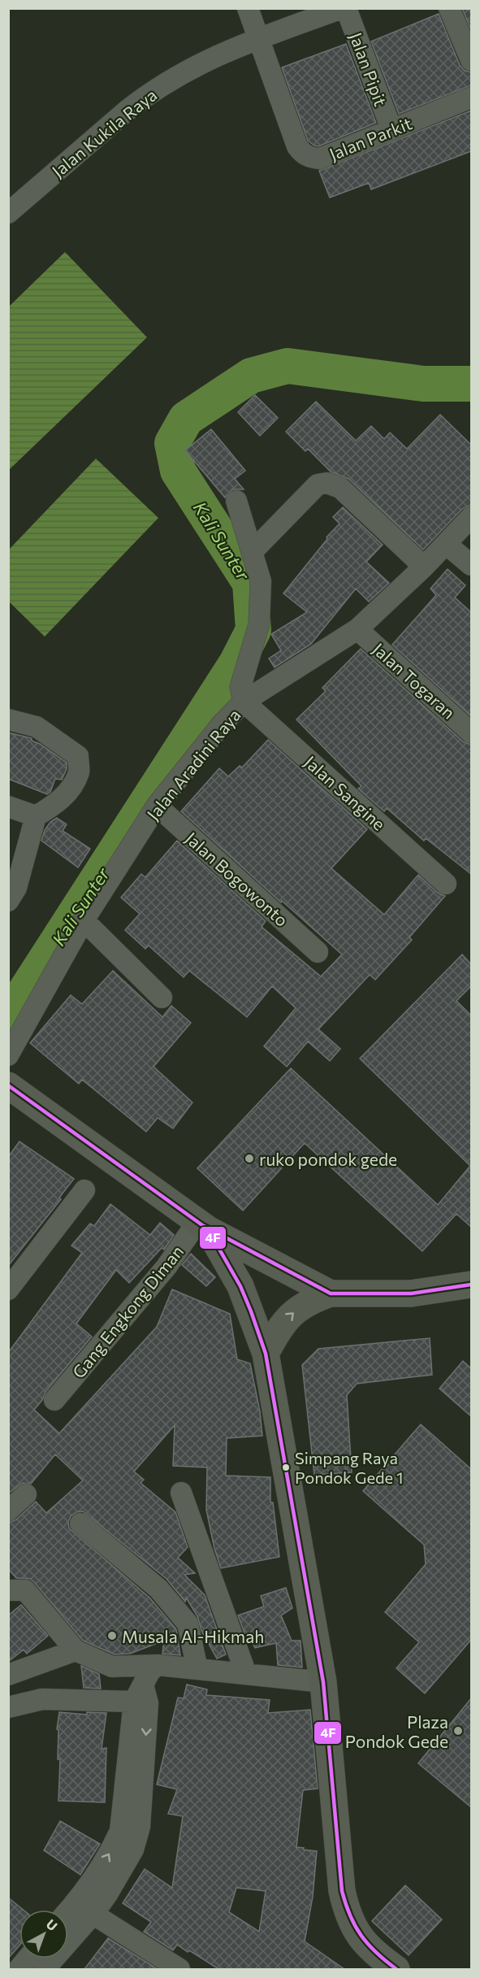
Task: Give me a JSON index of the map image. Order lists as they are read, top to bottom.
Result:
{
  "streets": {
    "street": [
      "Jalan Pipit",
      "Jalan Kukila Raya",
      "Jalan Parkit",
      "Jalan Togaran",
      "Jalan Aradini Raya",
      "Jalan Sangine",
      "Jalan Bogowonto",
      "Gang Engkong Diman"
    ]
  },
  "crossings": [
    ["Jalan Pipit", "Jalan Parkit"],
    ["Jalan Kukila Raya", "Jalan Parkit"],
    ["Jalan Togaran", "Jalan Aradini Raya"],
    ["Jalan Aradini Raya", "Jalan Sangine"],
    ["Jalan Aradini Raya", "Jalan Bogowonto"]
  ],
  "water": ["Kali Sunter"],
  "places": [
    "ruko pondok gede",
    "Simpang Raya Pondok Gede 1",
    "Musala Al-Hikmah",
    "Plaza Pondok Gede"
  ],
  "lines": ["transit line 4F"],
  "north": "top right"
}
